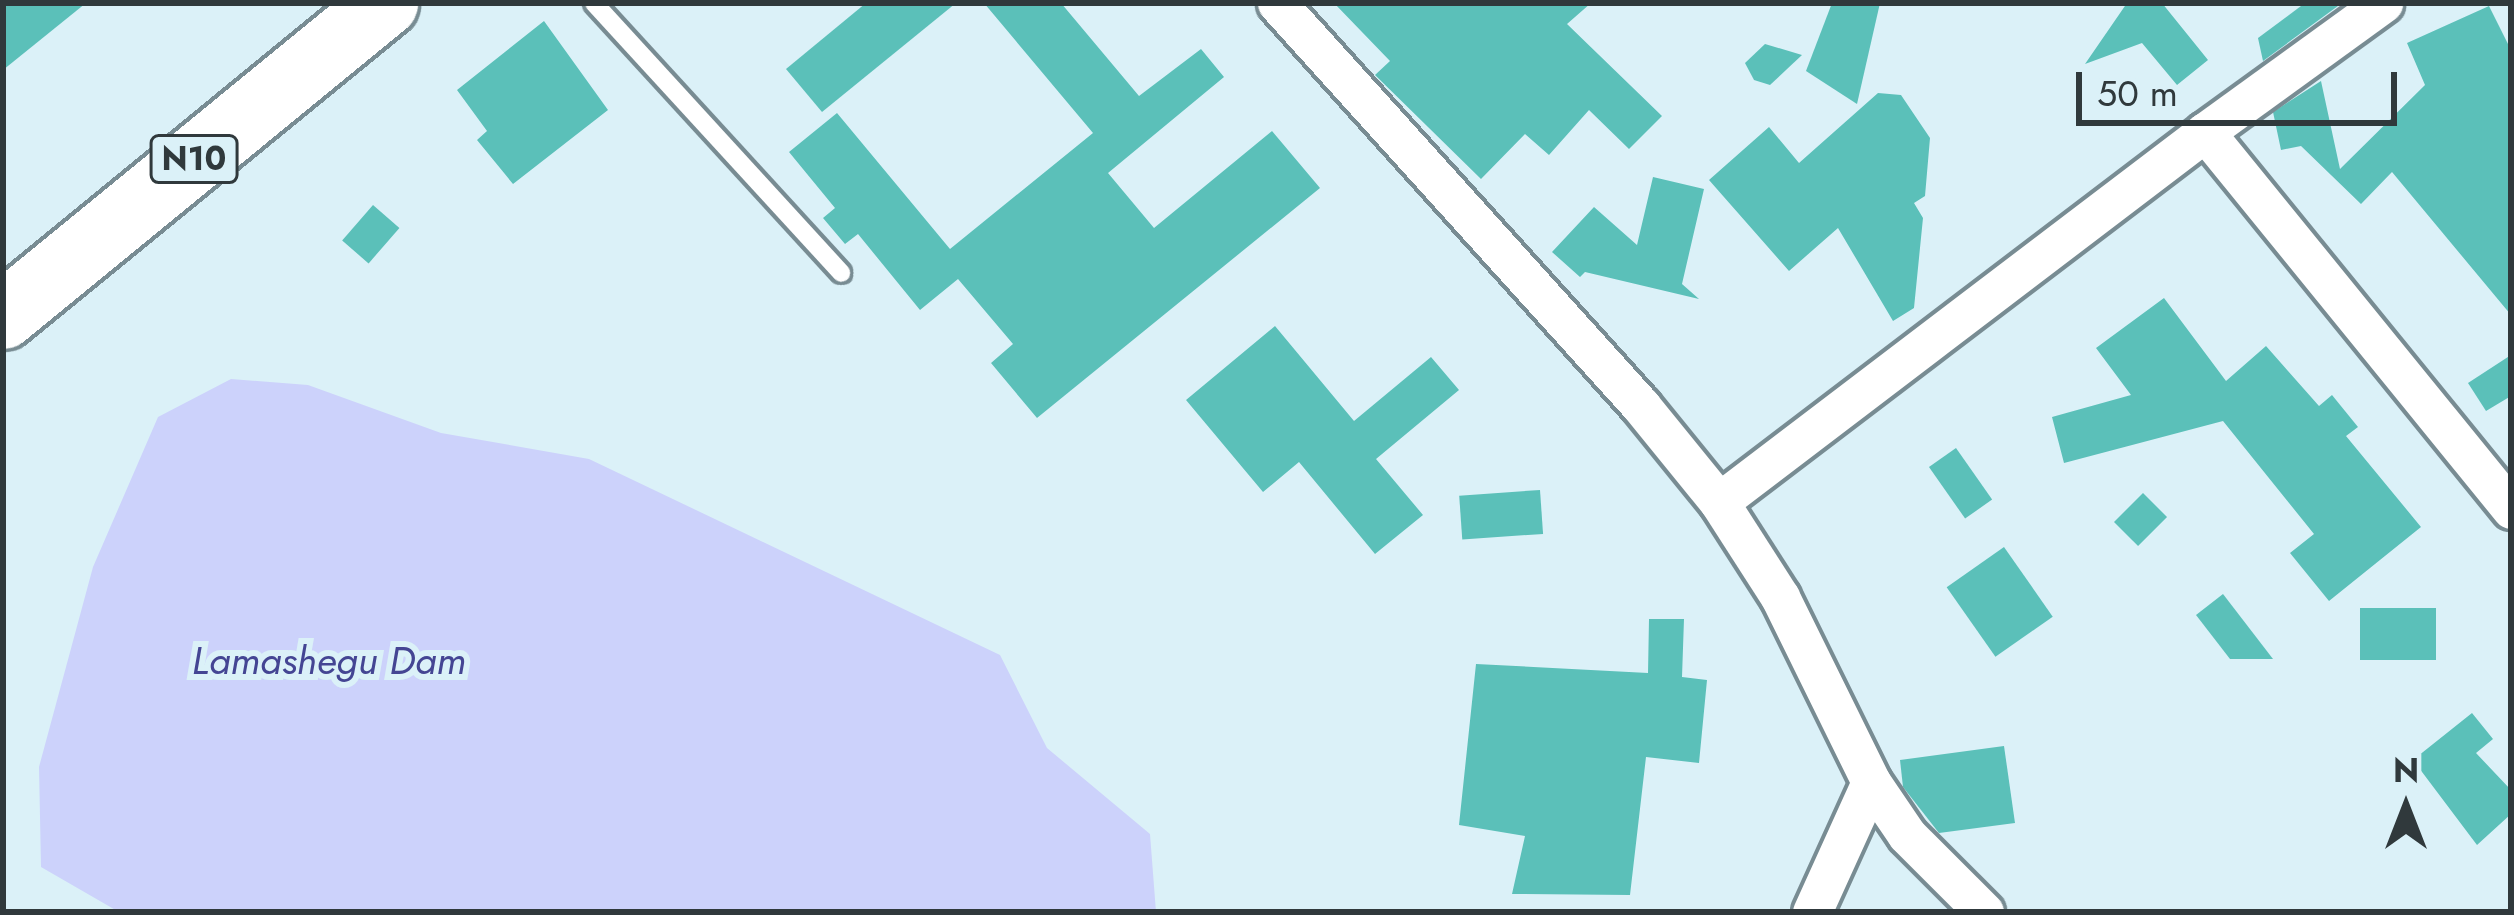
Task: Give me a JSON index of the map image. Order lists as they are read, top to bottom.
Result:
{
  "streets": {
    "highway": ["N10"]
  },
  "water": ["Lamashegu Dam"],
  "scale_bar": "50 m",
  "north": "top"
}
